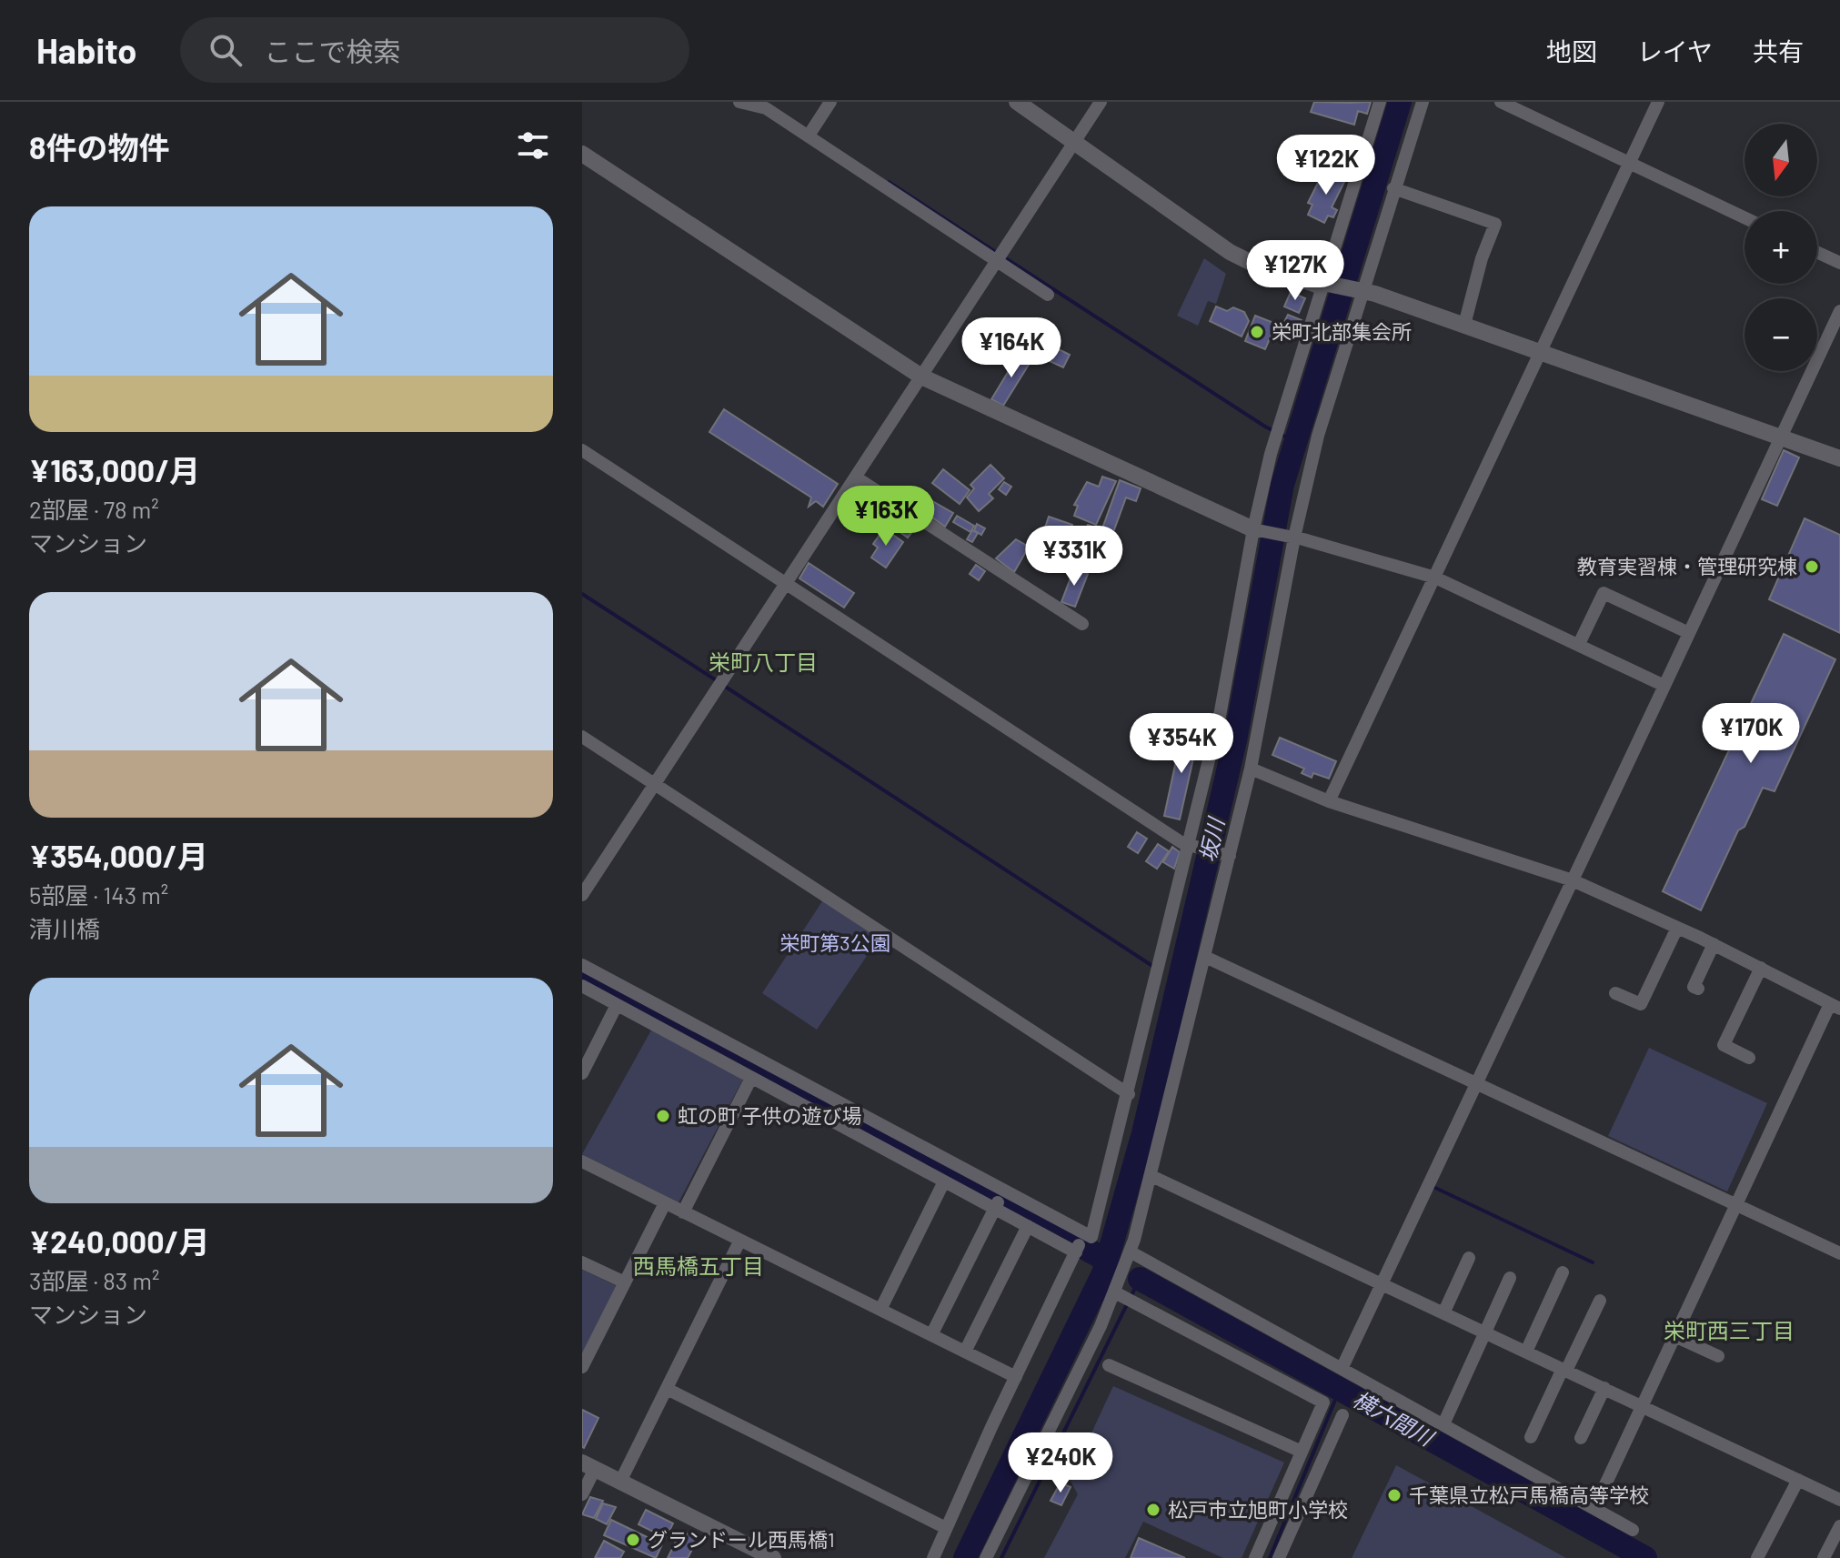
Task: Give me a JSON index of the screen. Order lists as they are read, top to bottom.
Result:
{
  "districts": ["栄町八丁目", "西馬橋五丁目", "栄町西三丁目"],
  "water": ["坂川", "横六間川"],
  "parks": ["栄町第3公園"],
  "places": [
    "栄町北部集会所",
    "教育実習棟・管理研究棟",
    "虹の町 子供の遊び場",
    "千葉県立松戸馬橋高等学校",
    "松戸市立旭町小学校",
    "グランドール西馬橋1"
  ],
  "north": "bottom",
  "page": {
    "header": "Habito",
    "search": "ここで検索",
    "nav": ["地図", "レイヤ", "共有"],
    "heading": "8件の物件",
    "map_buttons": ["+", "−"],
    "price": [
      "¥122K",
      "¥127K",
      "¥164K",
      "¥163K",
      "¥331K",
      "¥170K",
      "¥354K",
      "¥240K"
    ],
    "list": [
      {
        "name": "¥163,000/月",
        "note": "2部屋 · 78 m² · マンション"
      },
      {
        "name": "¥354,000/月",
        "note": "5部屋 · 143 m² · 清川橋"
      },
      {
        "name": "¥240,000/月",
        "note": "3部屋 · 83 m² · マンション"
      }
    ]
  }
}
